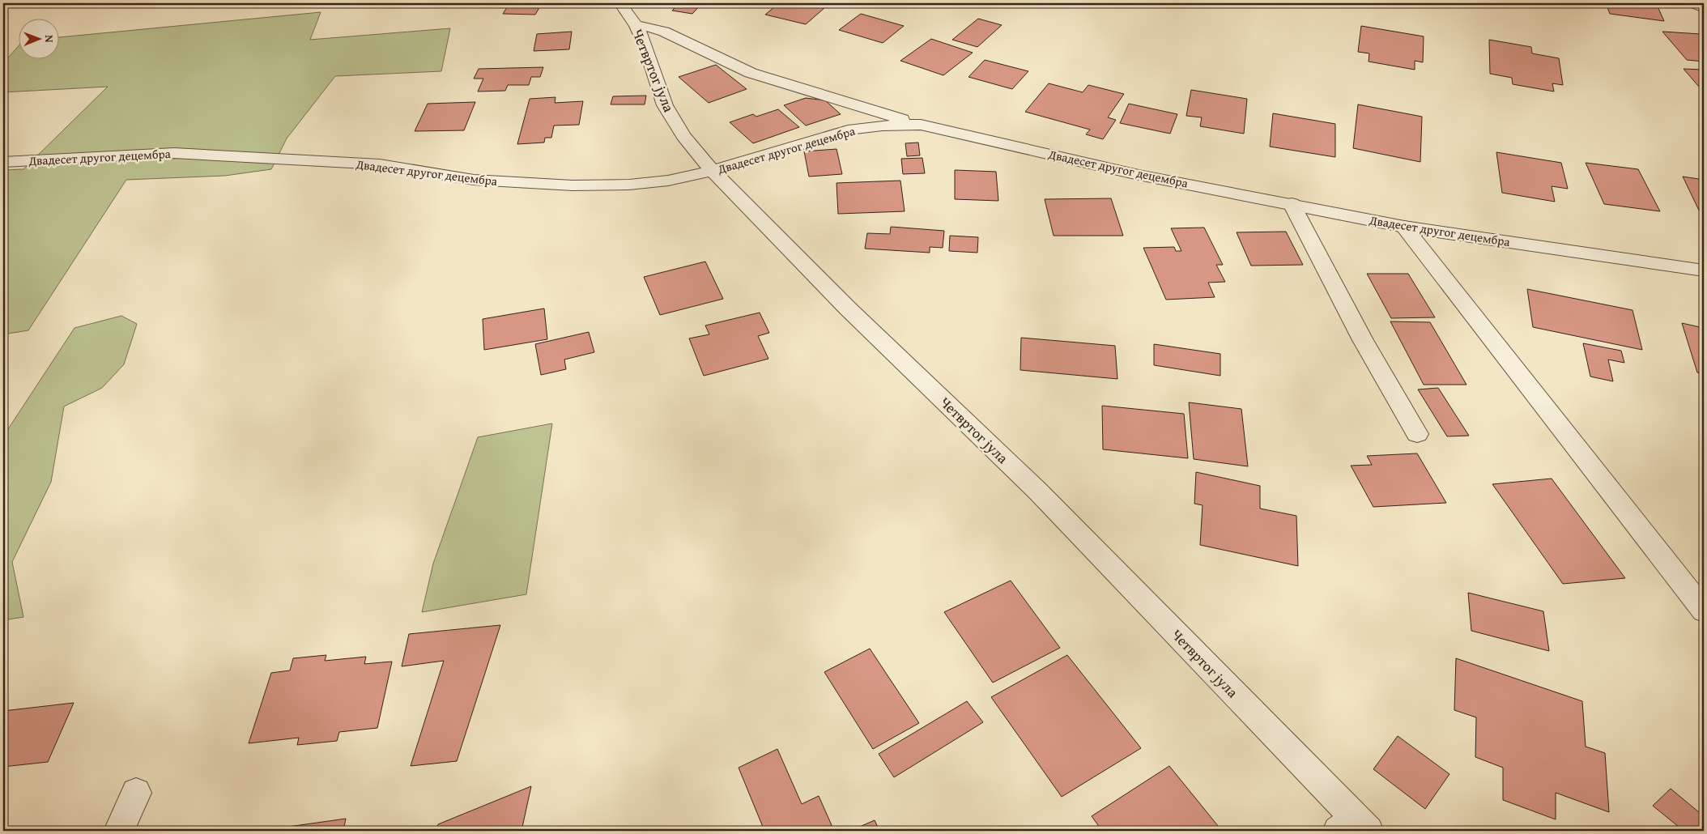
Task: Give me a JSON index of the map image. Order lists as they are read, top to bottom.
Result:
{
  "streets": {
    "street": ["Четвртог јула", "Двадесет другог децембра"]
  },
  "crossings": [
    ["Четвртог јула", "Двадесет другог децембра"]
  ],
  "north": "right"
}
